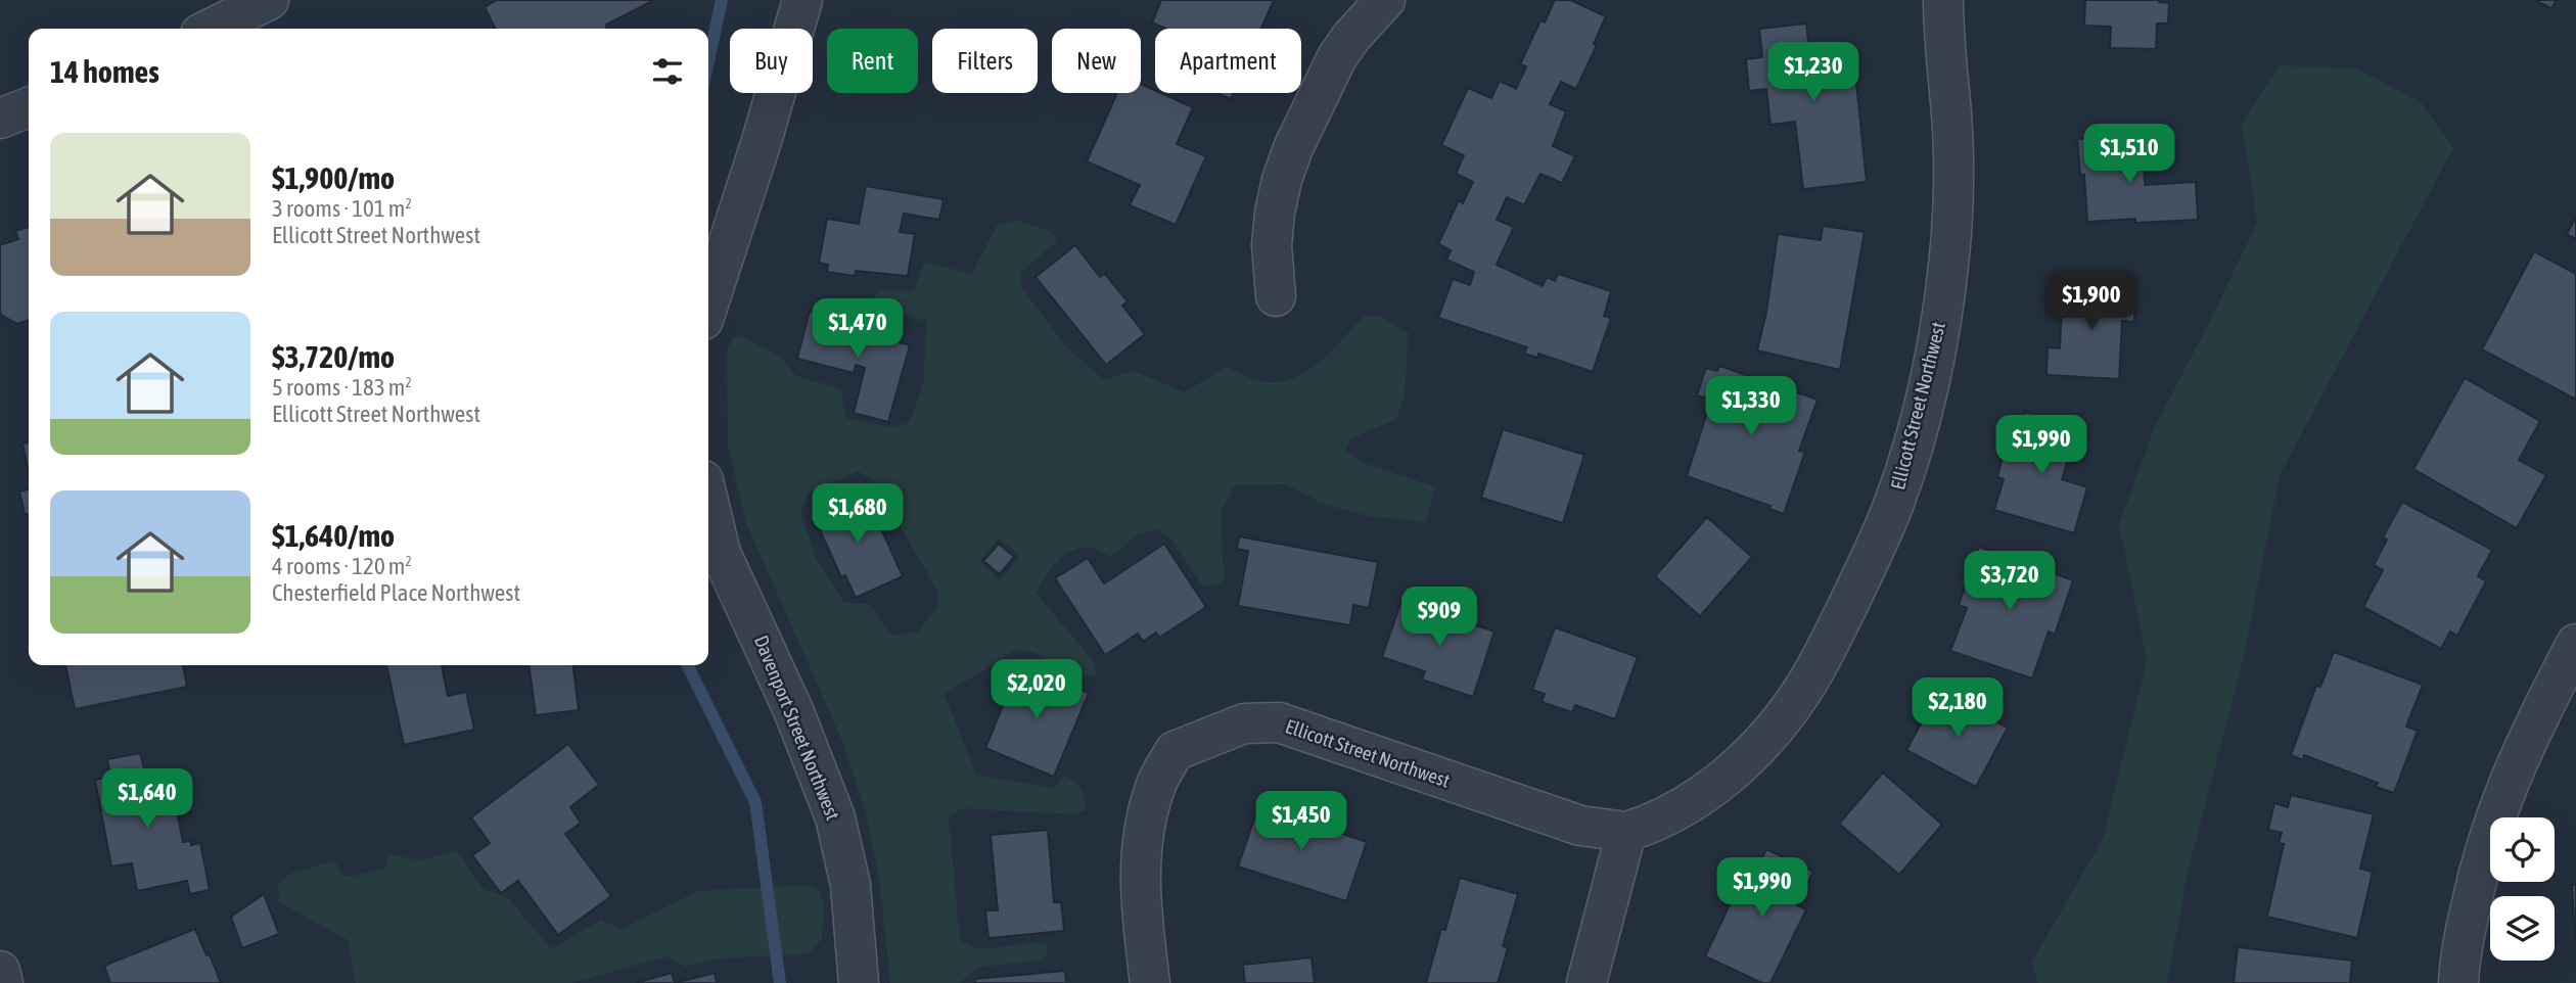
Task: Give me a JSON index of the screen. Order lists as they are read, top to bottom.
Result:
{
  "streets": {
    "street": ["Ellicott Street Northwest", "Davenport Street Northwest"]
  },
  "page": {
    "chip": [
      "Buy",
      "Rent",
      "Filters",
      "New",
      "Apartment"
    ],
    "heading": "14 homes",
    "price": [
      "$1,230",
      "$1,510",
      "$1,900",
      "$1,470",
      "$1,330",
      "$1,990",
      "$1,680",
      "$3,720",
      "$909",
      "$2,020",
      "$2,180",
      "$1,640",
      "$1,450",
      "$1,990"
    ],
    "list": [
      {
        "name": "$1,900/mo",
        "note": "3 rooms · 101 m² · Ellicott Street Northwest"
      },
      {
        "name": "$3,720/mo",
        "note": "5 rooms · 183 m² · Ellicott Street Northwest"
      },
      {
        "name": "$1,640/mo",
        "note": "4 rooms · 120 m² · Chesterfield Place Northwest"
      }
    ]
  }
}
